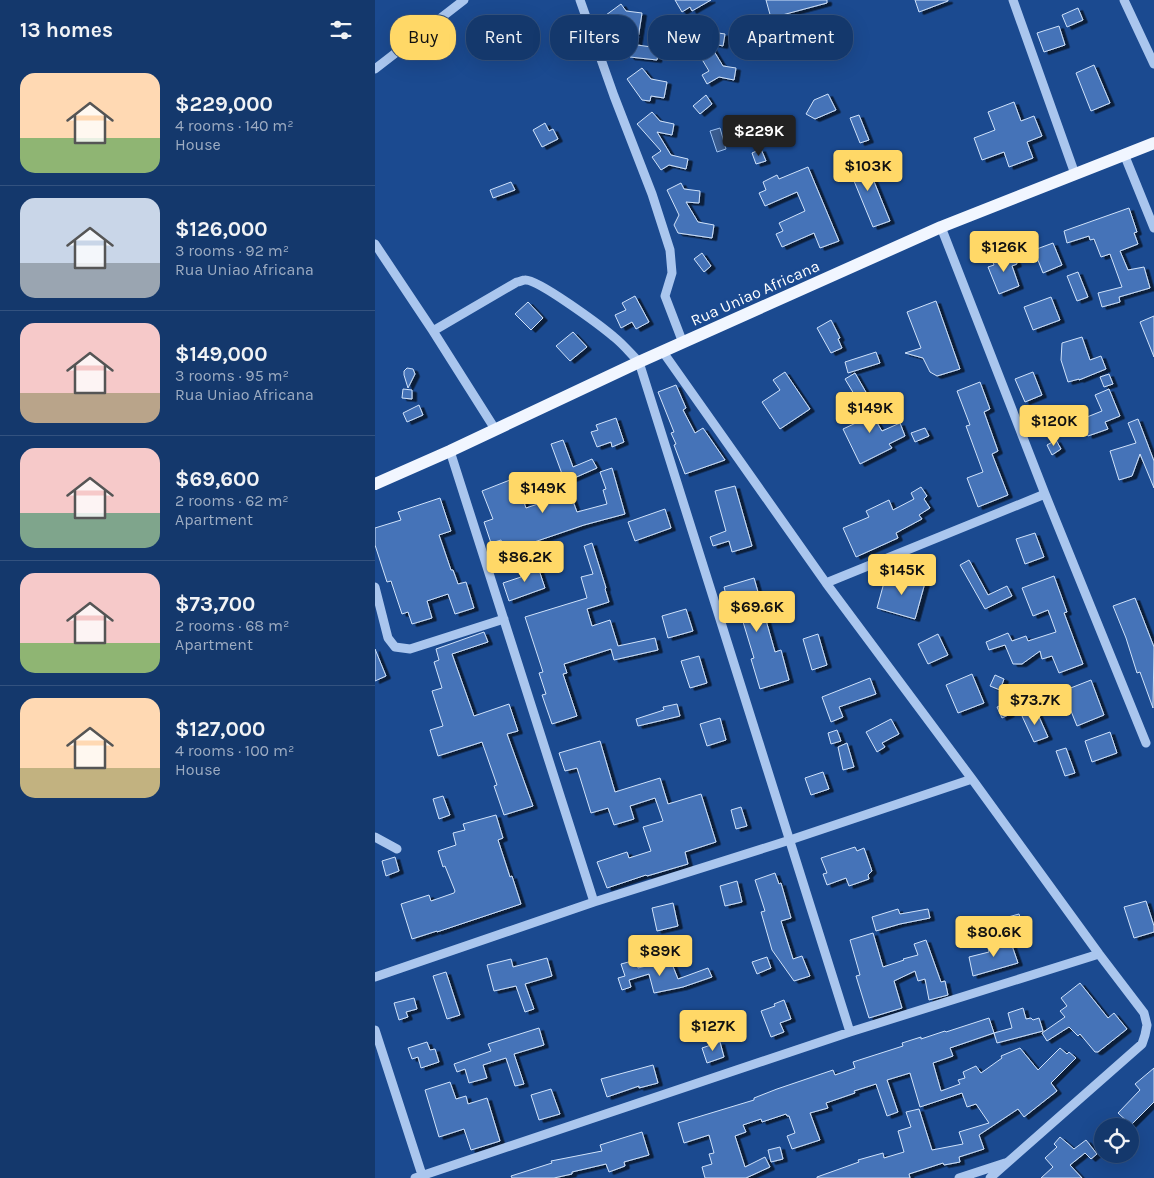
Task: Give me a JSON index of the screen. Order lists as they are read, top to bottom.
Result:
{
  "streets": {
    "main road": ["Rua Uniao Africana"]
  },
  "page": {
    "heading": "13 homes",
    "chip": [
      "Buy",
      "Rent",
      "Filters",
      "New",
      "Apartment"
    ],
    "list": [
      {
        "name": "$229,000",
        "note": "4 rooms · 140 m² · House"
      },
      {
        "name": "$126,000",
        "note": "3 rooms · 92 m² · Rua Uniao Africana"
      },
      {
        "name": "$149,000",
        "note": "3 rooms · 95 m² · Rua Uniao Africana"
      },
      {
        "name": "$69,600",
        "note": "2 rooms · 62 m² · Apartment"
      },
      {
        "name": "$73,700",
        "note": "2 rooms · 68 m² · Apartment"
      },
      {
        "name": "$127,000",
        "note": "4 rooms · 100 m² · House"
      }
    ],
    "price": [
      "$229K",
      "$103K",
      "$126K",
      "$149K",
      "$120K",
      "$149K",
      "$86.2K",
      "$145K",
      "$69.6K",
      "$73.7K",
      "$80.6K",
      "$89K",
      "$127K"
    ]
  }
}
